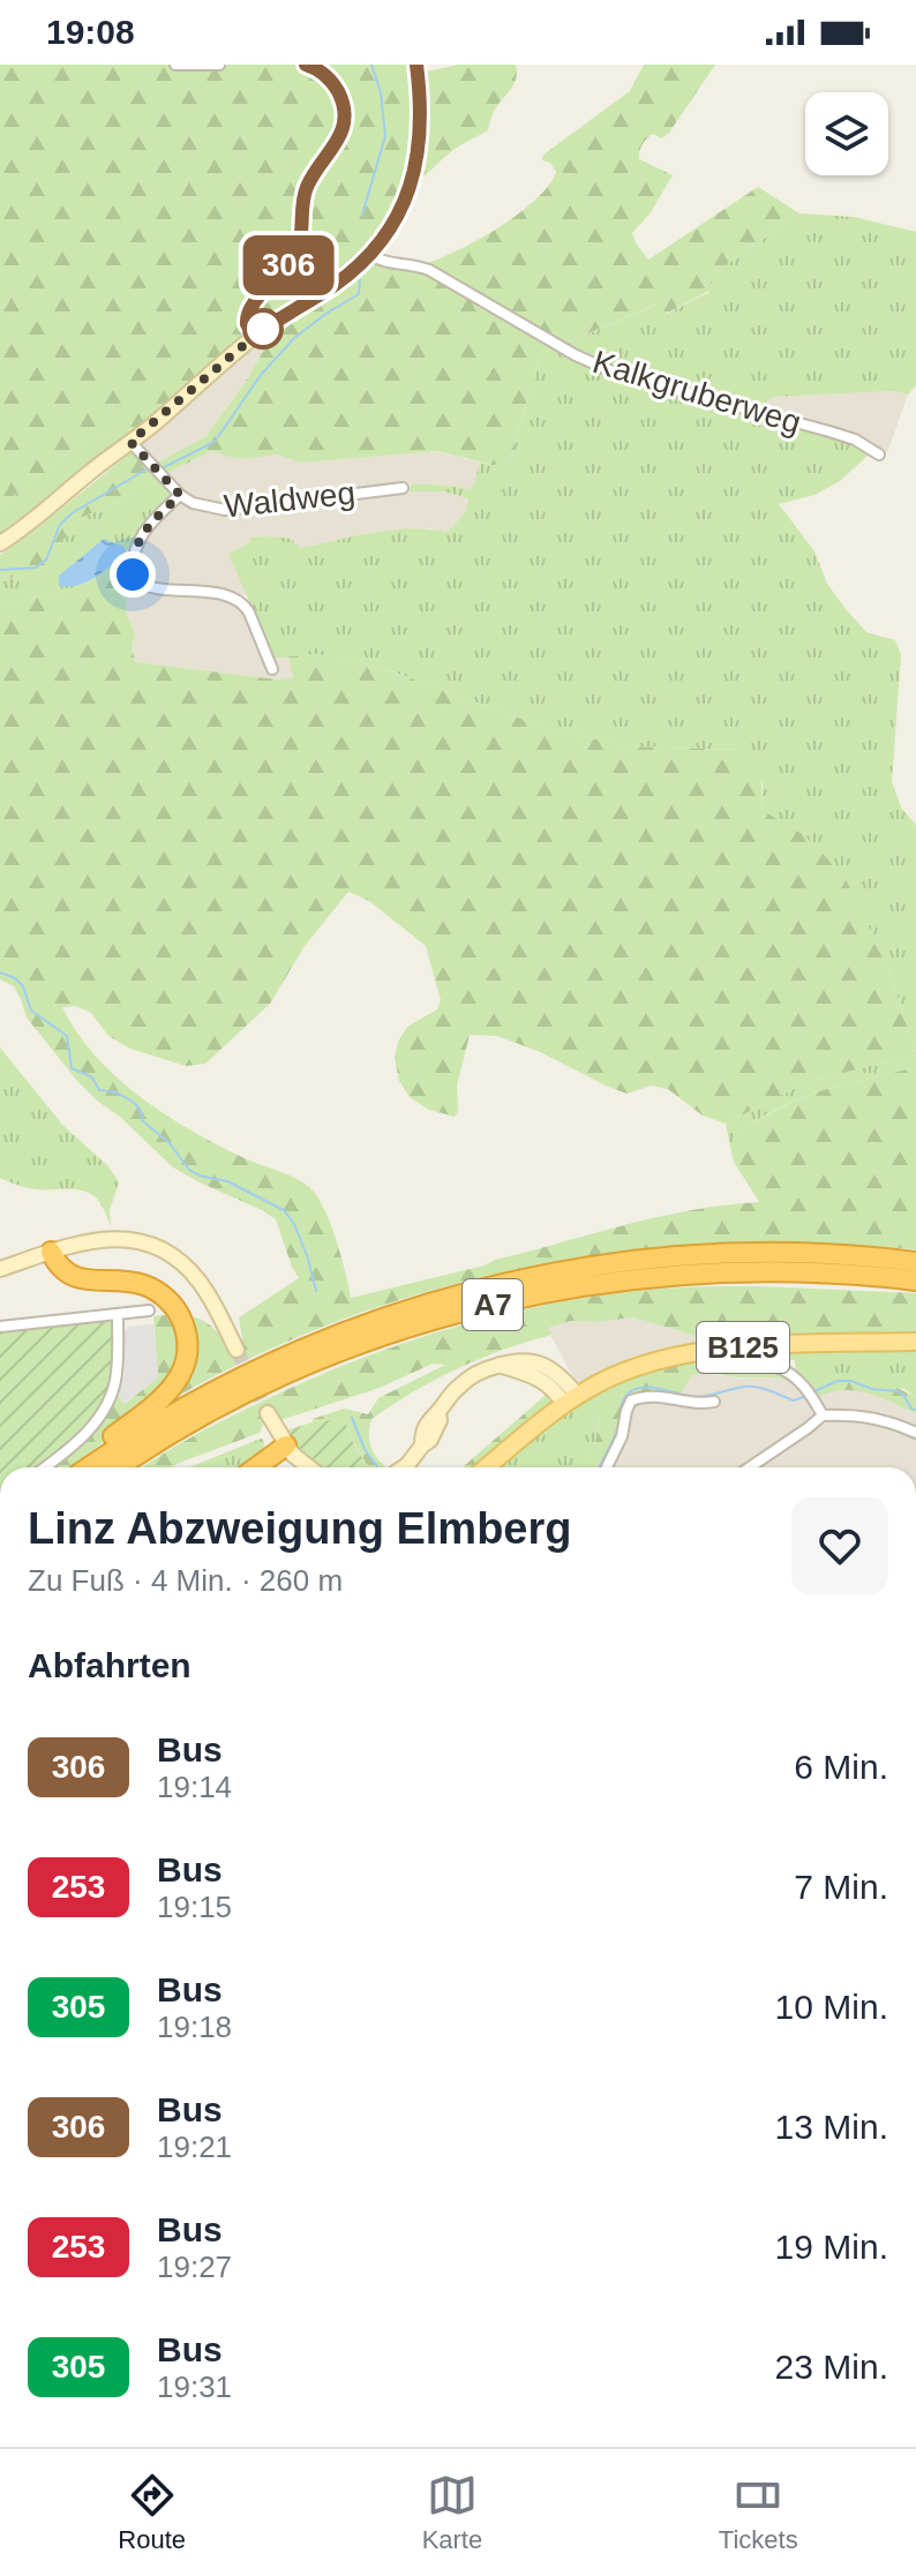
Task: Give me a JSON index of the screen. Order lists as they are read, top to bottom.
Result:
{
  "streets": {
    "highway": ["A7"],
    "main road": ["B125"],
    "street": ["Kalkgruberweg", "Waldweg"]
  },
  "lines": ["bus line 306"],
  "page": {
    "status": "19:08",
    "on_map": "306",
    "heading": [
      ["Linz Abzweigung Elmberg", "Zu Fuß · 4 Min. · 260 m"],
      "Abfahrten"
    ],
    "list": [
      {
        "mark": "306",
        "name": "Bus",
        "note": "19:14",
        "value": "6 Min."
      },
      {
        "mark": "253",
        "name": "Bus",
        "note": "19:15",
        "value": "7 Min."
      },
      {
        "mark": "305",
        "name": "Bus",
        "note": "19:18",
        "value": "10 Min."
      },
      {
        "mark": "306",
        "name": "Bus",
        "note": "19:21",
        "value": "13 Min."
      },
      {
        "mark": "253",
        "name": "Bus",
        "note": "19:27",
        "value": "19 Min."
      },
      {
        "mark": "305",
        "name": "Bus",
        "note": "19:31",
        "value": "23 Min."
      }
    ],
    "tabs": ["Route", "Karte", "Tickets"]
  }
}
